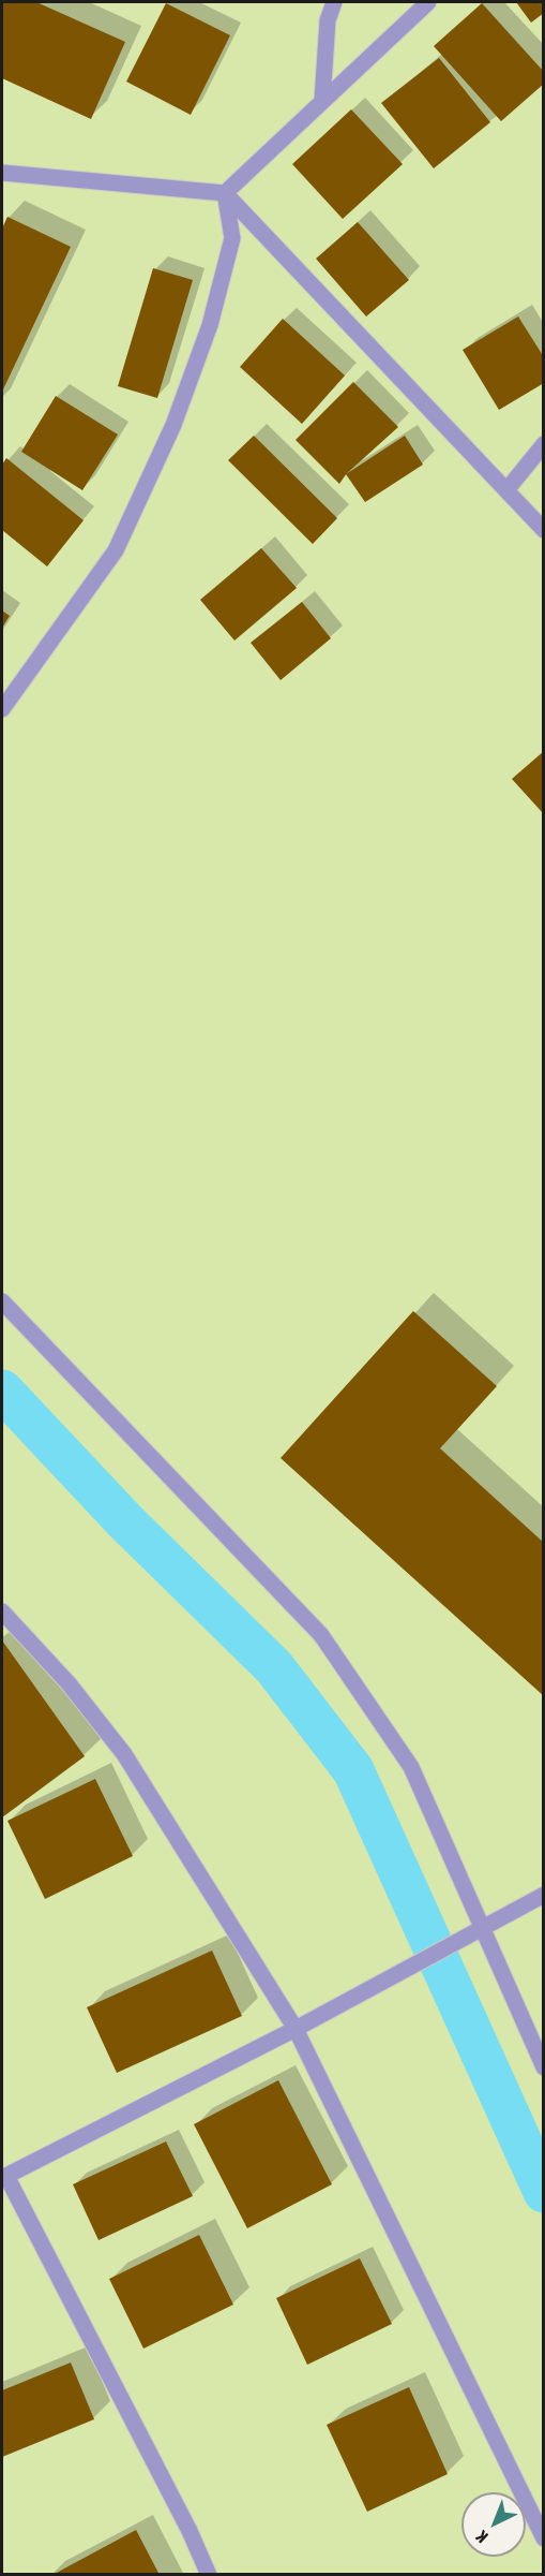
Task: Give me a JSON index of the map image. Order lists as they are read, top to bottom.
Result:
{
  "north": "bottom left"
}
